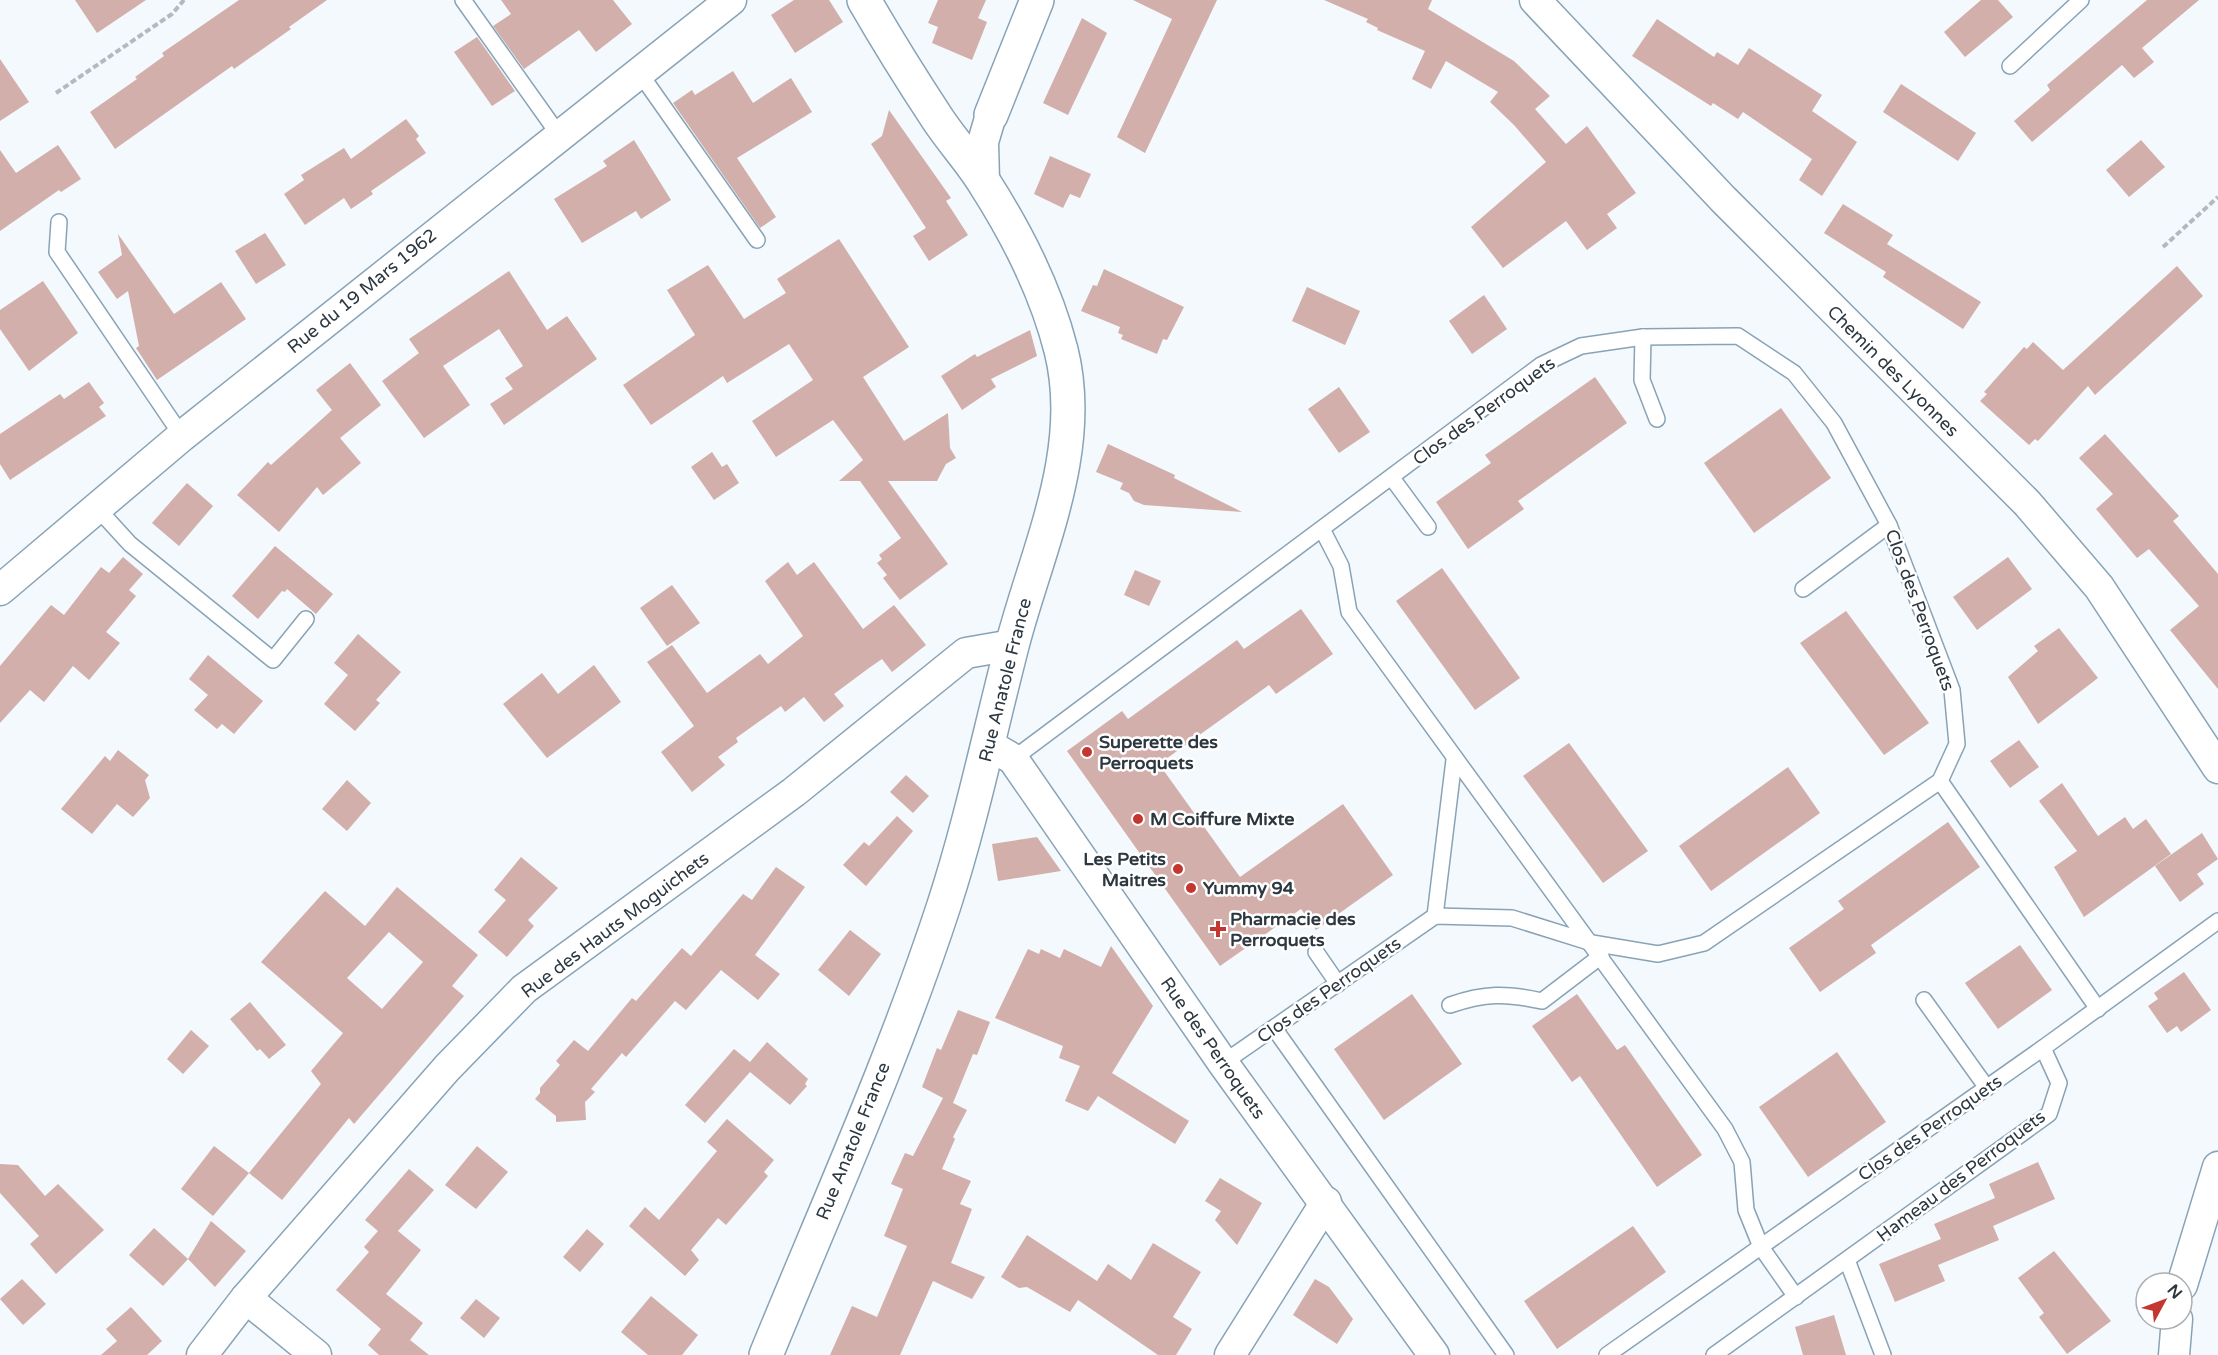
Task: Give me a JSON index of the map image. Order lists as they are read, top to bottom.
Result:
{
  "streets": {
    "street": [
      "Rue du 19 Mars 1962",
      "Chemin des Lyonnes",
      "Rue Anatole France",
      "Rue des Hauts Moguichets",
      "Rue des Perroquets"
    ],
    "lane": ["Clos des Perroquets", "Hameau des Perroquets"]
  },
  "crossings": [
    ["Clos des Perroquets", "Rue Anatole France"],
    ["Clos des Perroquets", "Rue des Perroquets"],
    ["Clos des Perroquets", "Hameau des Perroquets"],
    ["Rue Anatole France", "Rue des Hauts Moguichets"],
    ["Rue Anatole France", "Rue des Perroquets"]
  ],
  "places": {
    "other": [
      "Superette des Perroquets",
      "M Coiffure Mixte",
      "Les Petits Maitres",
      "Yummy 94"
    ],
    "health": ["Pharmacie des Perroquets"]
  },
  "north": "top right"
}
